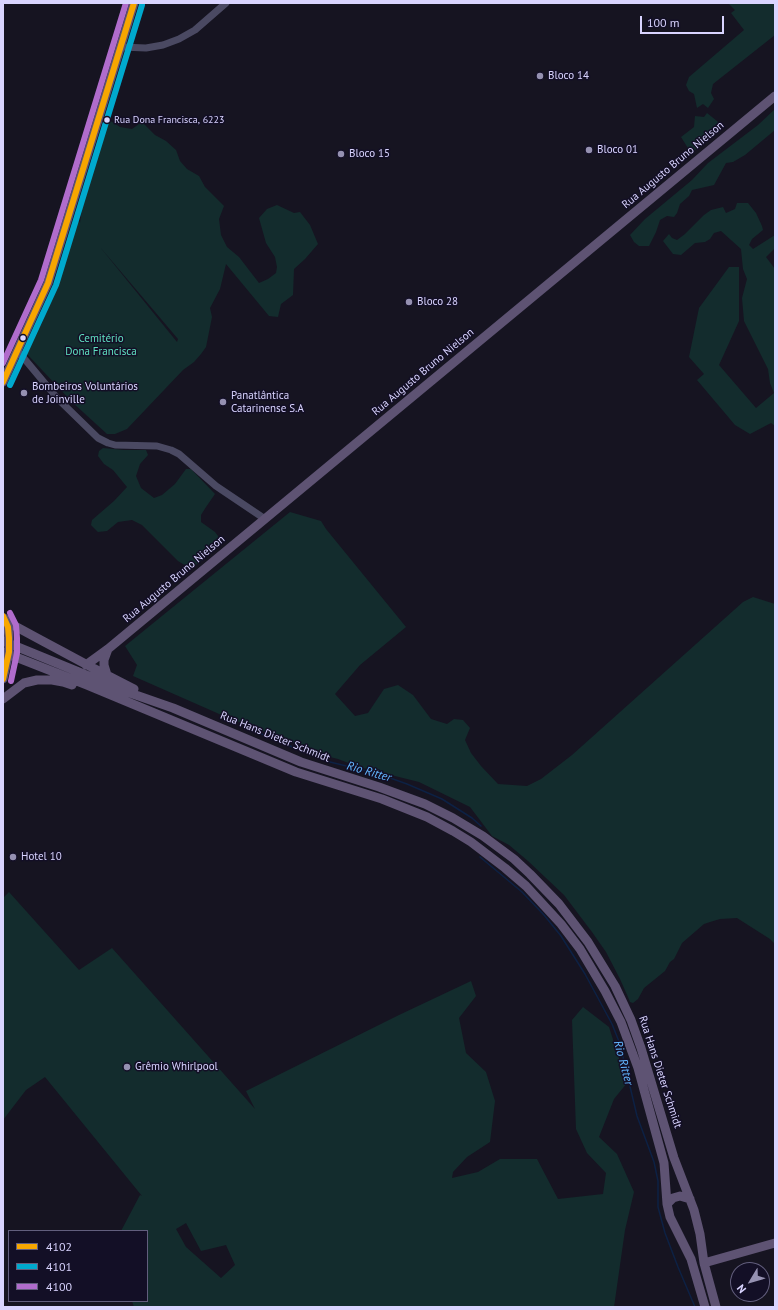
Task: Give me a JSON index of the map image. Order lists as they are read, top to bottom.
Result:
{
  "streets": {
    "main road": ["Rua Augusto Bruno Nielson", "Rua Hans Dieter Schmidt"]
  },
  "water": ["Rio Ritter"],
  "parks": ["Cemitério Dona Francisca"],
  "places": [
    "Bloco 14",
    "Rua Dona Francisca, 6223",
    "Bloco 01",
    "Bloco 15",
    "Bloco 28",
    "Bombeiros Voluntários de Joinville",
    "Panatlântica Catarinense S.A",
    "Hotel 10",
    "Grêmio Whirlpool"
  ],
  "lines": ["transit line 4102", "transit line 4100", "transit line 4101"],
  "legend": ["4102", "4101", "4100"],
  "scale_bar": "100 m",
  "north": "bottom left"
}
